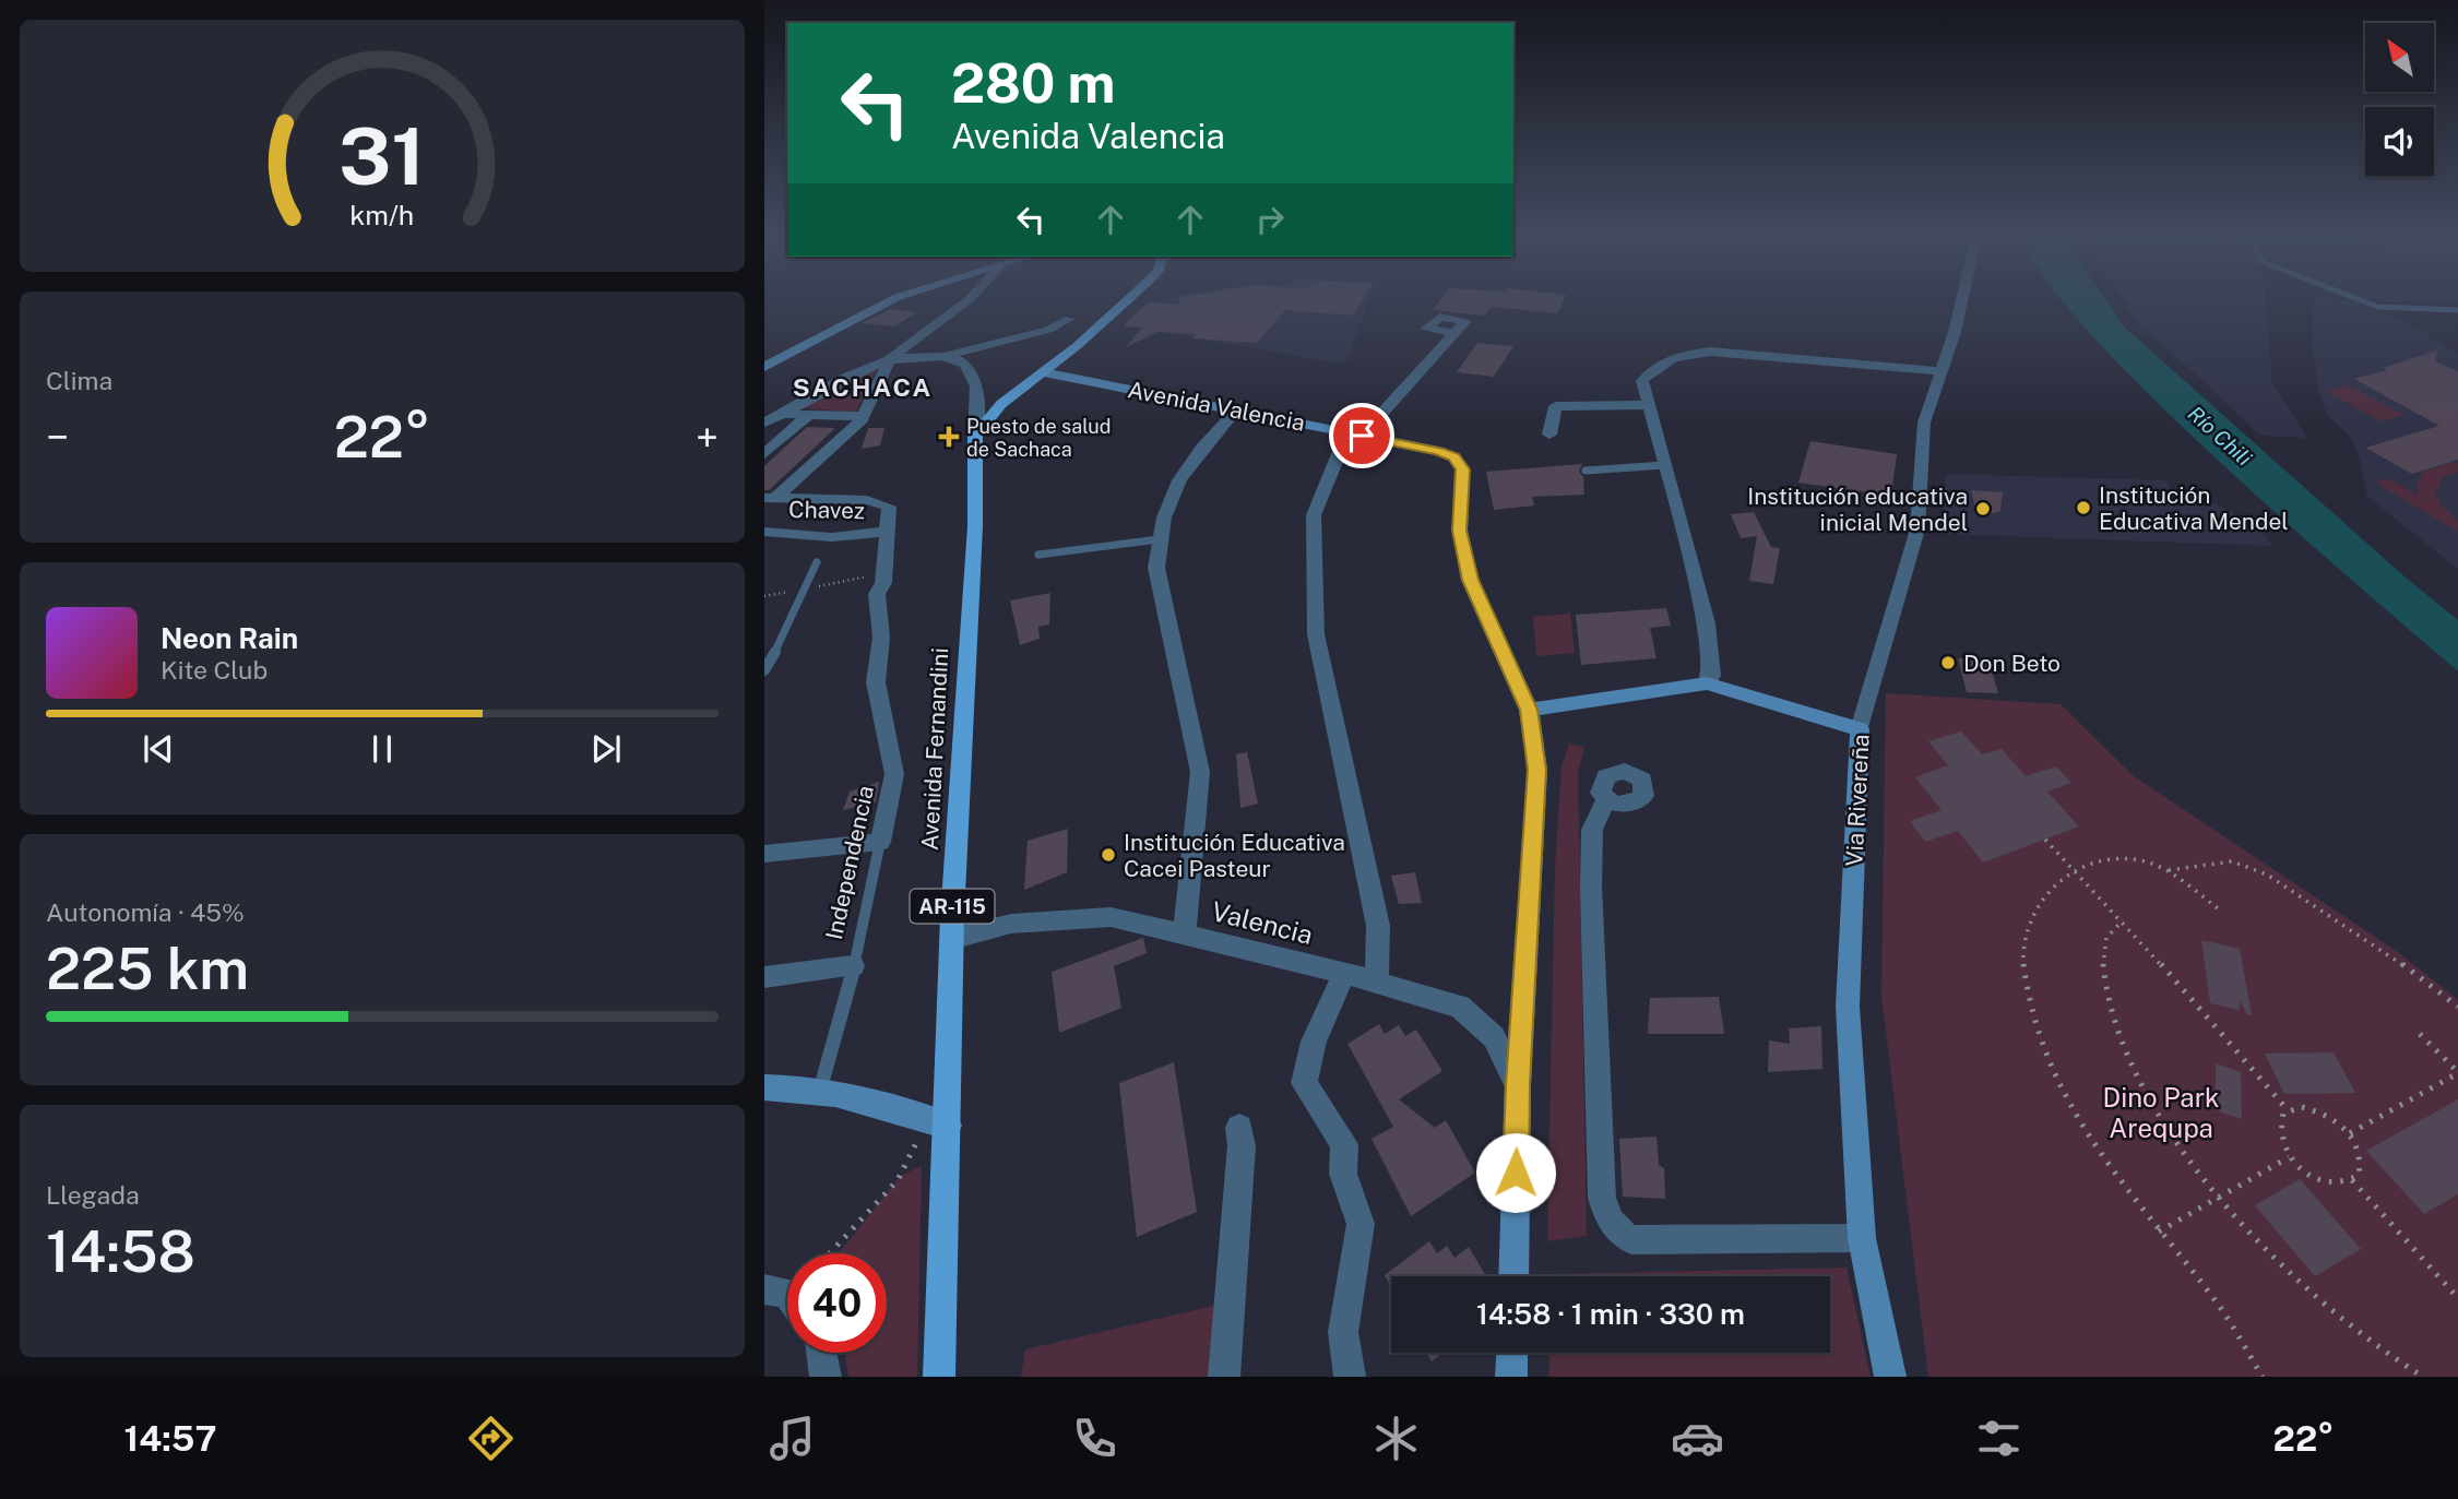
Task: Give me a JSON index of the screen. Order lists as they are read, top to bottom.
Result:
{
  "streets": {
    "main road": ["Avenida Fernandini", "AR-115"],
    "street": [
      "Avenida Valencia",
      "Chavez",
      "Via Rivereña",
      "Independencia",
      "Valencia"
    ]
  },
  "crossings": [
    ["Avenida Valencia", "Valencia"],
    ["Chavez", "Independencia"],
    ["Avenida Fernandini", "Valencia"]
  ],
  "districts": ["SACHACA"],
  "water": ["Río Chili"],
  "parks": ["Dino Park Arequpa"],
  "places": {
    "health": ["Puesto de salud de Sachaca"],
    "other": [
      "Institución Educativa Mendel",
      "Institución educativa inicial Mendel",
      "Don Beto",
      "Institución Educativa Cacei Pasteur"
    ]
  },
  "north": "top left",
  "page": {
    "turn": ["280 m", "Avenida Valencia"],
    "tile": [
      "Clima",
      ["Autonomía · 45%", "225 km"],
      ["Llegada", "14:58"]
    ],
    "heat": ["−", "22°", "+"],
    "song": ["Neon Rain", "Kite Club"],
    "limit": "40",
    "trip": "14:58 · 1 min · 330 m",
    "tabs": ["14:57", "22°"],
    "gauge": ["31", "km/h"]
  }
}
